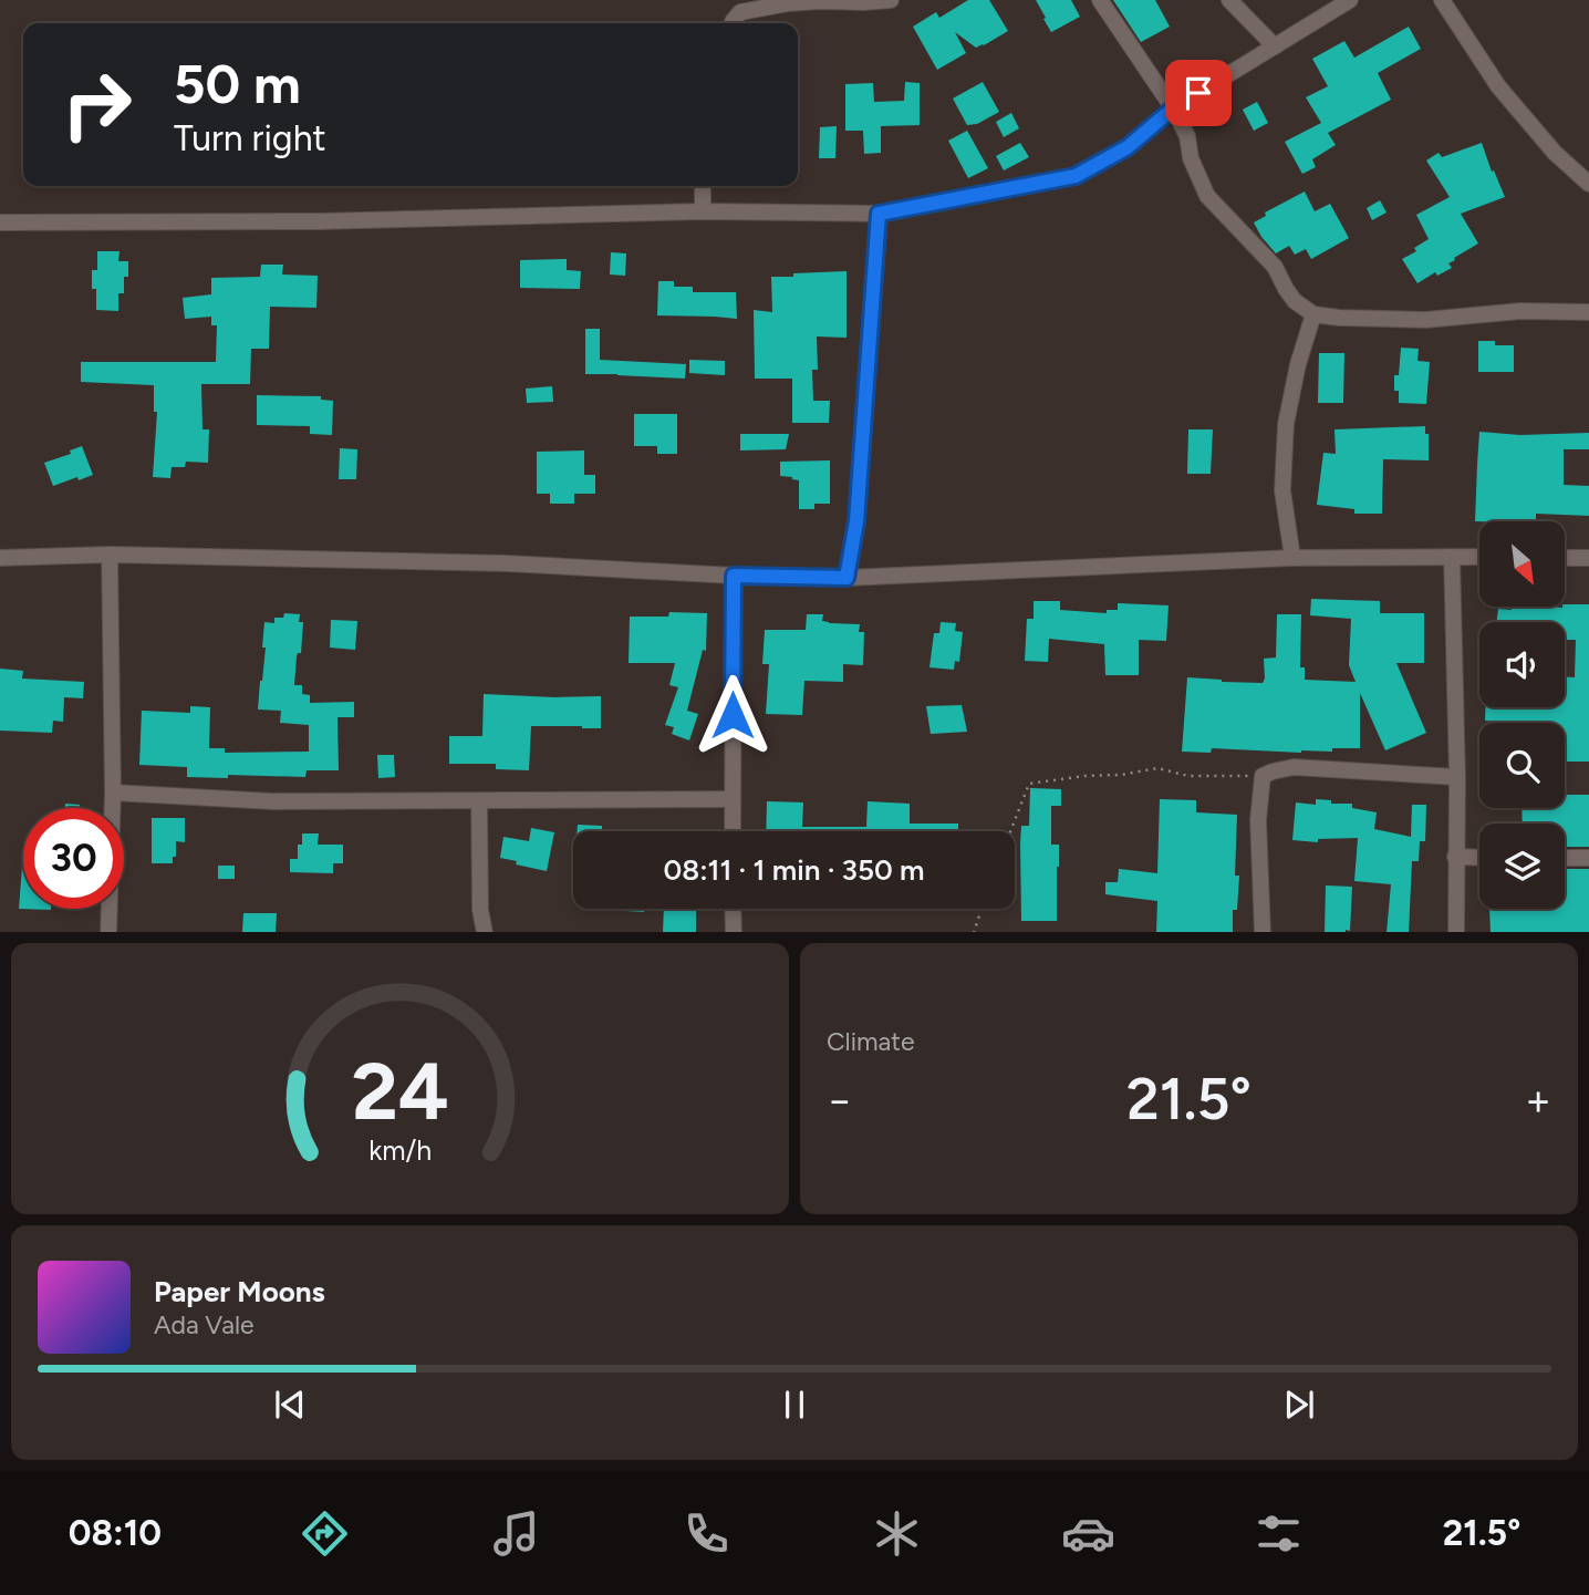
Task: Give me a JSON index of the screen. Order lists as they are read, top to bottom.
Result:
{
  "north": "bottom right",
  "page": {
    "turn": ["50 m", "Turn right"],
    "limit": "30",
    "trip": "08:11 · 1 min · 350 m",
    "tile": "Climate",
    "heat": ["−", "21.5°", "+"],
    "song": ["Paper Moons", "Ada Vale"],
    "tabs": ["08:10", "21.5°"],
    "gauge": ["24", "km/h"]
  }
}
